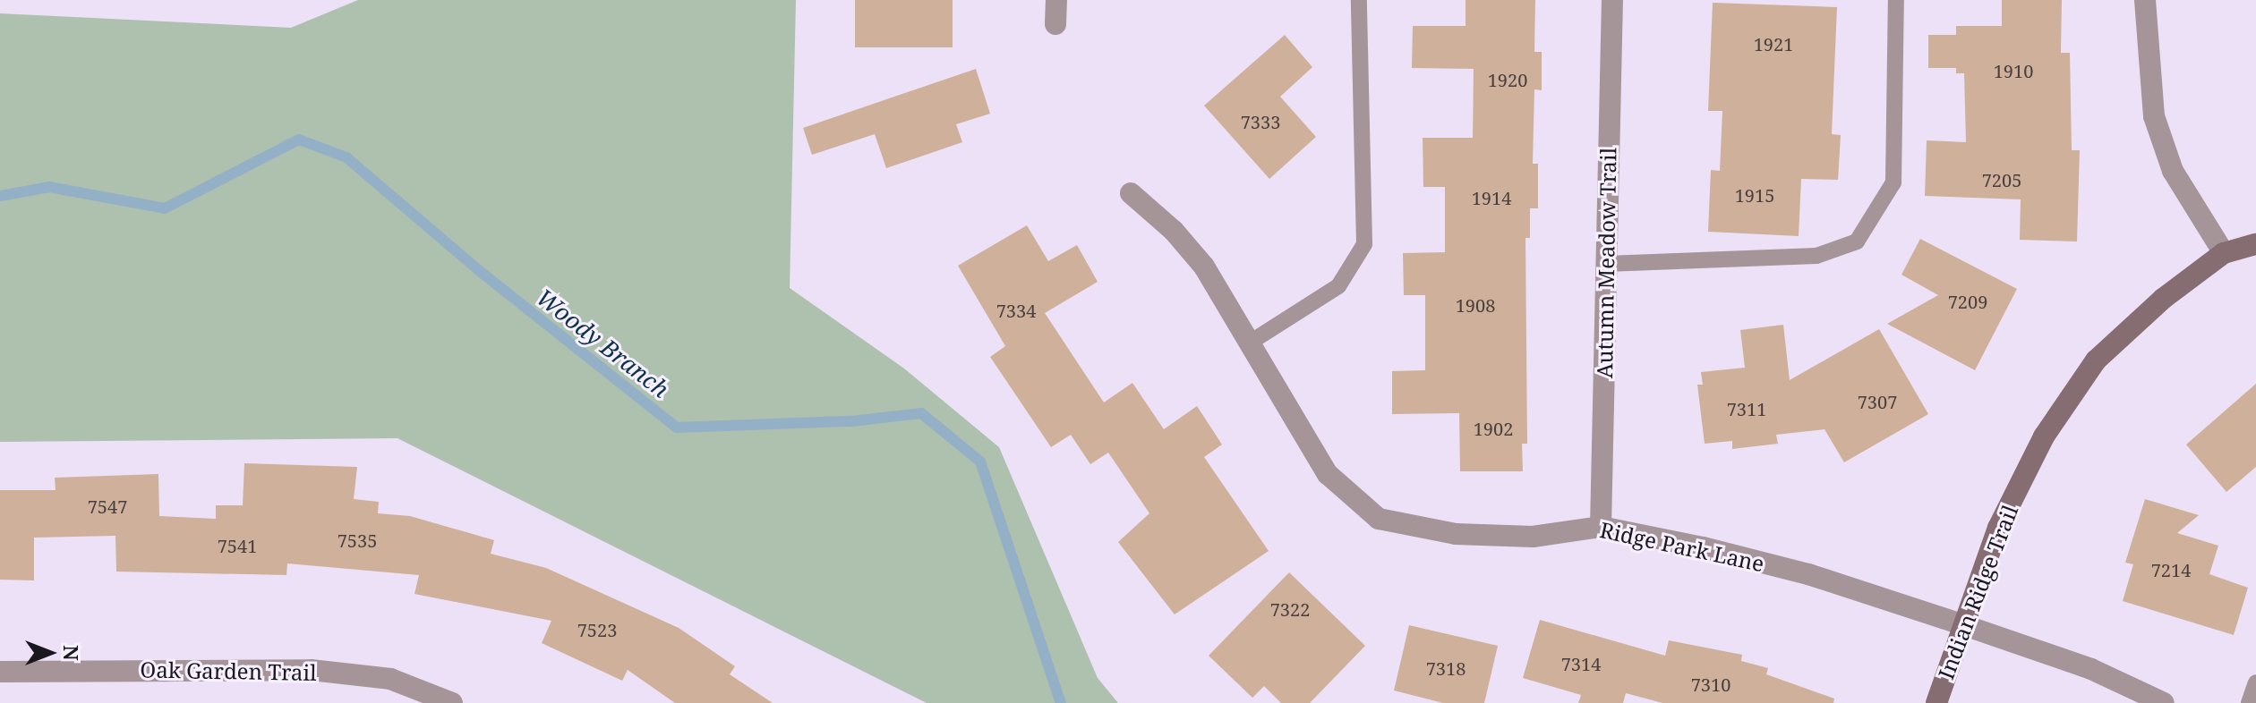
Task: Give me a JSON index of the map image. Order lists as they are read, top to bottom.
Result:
{
  "streets": {
    "street": [
      "Autumn Meadow Trail",
      "Ridge Park Lane",
      "Indian Ridge Trail",
      "Oak Garden Trail"
    ]
  },
  "crossings": [
    ["Autumn Meadow Trail", "Ridge Park Lane"],
    ["Ridge Park Lane", "Indian Ridge Trail"]
  ],
  "water": ["Woody Branch"],
  "house_numbers": [
    "1921",
    "1910",
    "1920",
    "7333",
    "7205",
    "1915",
    "1914",
    "7209",
    "1908",
    "7334",
    "7307",
    "7311",
    "1902",
    "7547",
    "7535",
    "7541",
    "7214",
    "7322",
    "7523",
    "7314",
    "7318",
    "7310"
  ],
  "north": "right"
}
